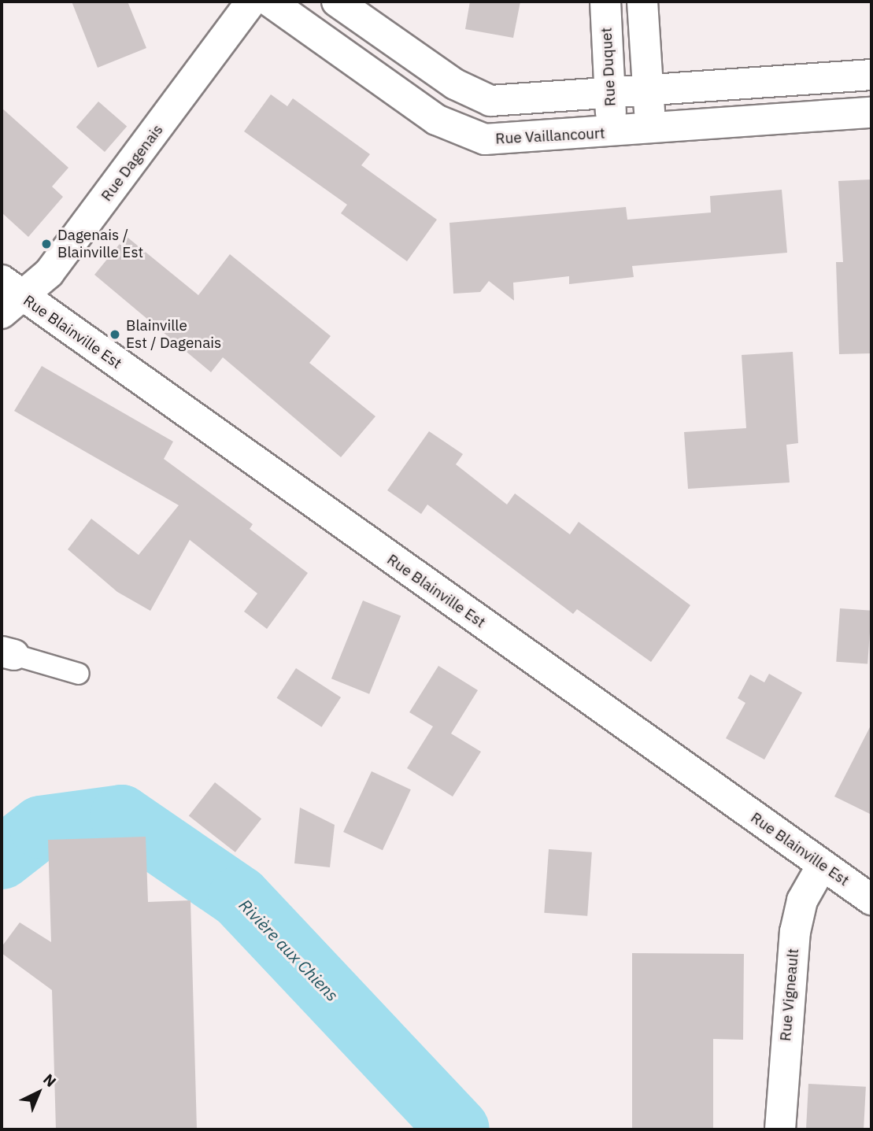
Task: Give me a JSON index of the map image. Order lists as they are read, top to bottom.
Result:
{
  "streets": {
    "street": [
      "Rue Duquet",
      "Rue Vaillancourt",
      "Rue Dagenais",
      "Rue Blainville Est",
      "Rue Vigneault"
    ]
  },
  "crossings": [
    ["Rue Duquet", "Rue Vaillancourt"],
    ["Rue Dagenais", "Rue Blainville Est"],
    ["Rue Blainville Est", "Rue Vigneault"]
  ],
  "water": ["Rivière aux Chiens"],
  "places": ["Dagenais / Blainville Est", "Blainville Est / Dagenais"],
  "north": "top right"
}
